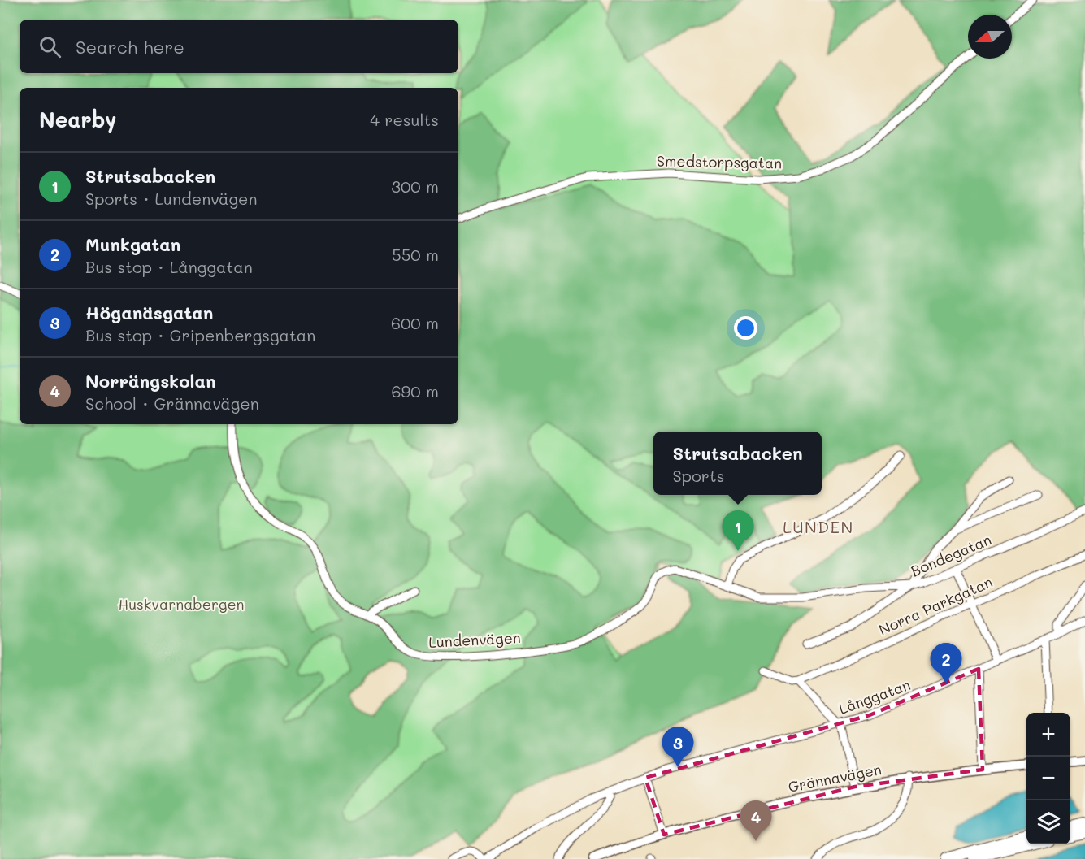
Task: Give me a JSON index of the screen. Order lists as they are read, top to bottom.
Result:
{
  "streets": {
    "main road": ["Grännavägen"],
    "street": [
      "Smedstorpsgatan",
      "Bondegatan",
      "Norra Parkgatan",
      "Lundenvägen",
      "Långgatan"
    ]
  },
  "crossings": [
    ["Bondegatan", "Lundenvägen"]
  ],
  "districts": ["LUNDEN"],
  "parks": ["Huskvarnabergen"],
  "north": "left",
  "page": {
    "search": "Search here",
    "heading": ["Nearby", "4 results"],
    "list": [
      {
        "mark": "1",
        "name": "Strutsabacken",
        "note": "Sports · Lundenvägen",
        "value": "300 m"
      },
      {
        "mark": "2",
        "name": "Munkgatan",
        "note": "Bus stop · Långgatan",
        "value": "550 m"
      },
      {
        "mark": "3",
        "name": "Höganäsgatan",
        "note": "Bus stop · Gripenbergsgatan",
        "value": "600 m"
      },
      {
        "mark": "4",
        "name": "Norrängskolan",
        "note": "School · Grännavägen",
        "value": "690 m"
      }
    ],
    "popup": ["Strutsabacken", "Sports"],
    "pins": [
      "1",
      "2",
      "3",
      "4"
    ],
    "map_buttons": ["+", "−"]
  }
}
